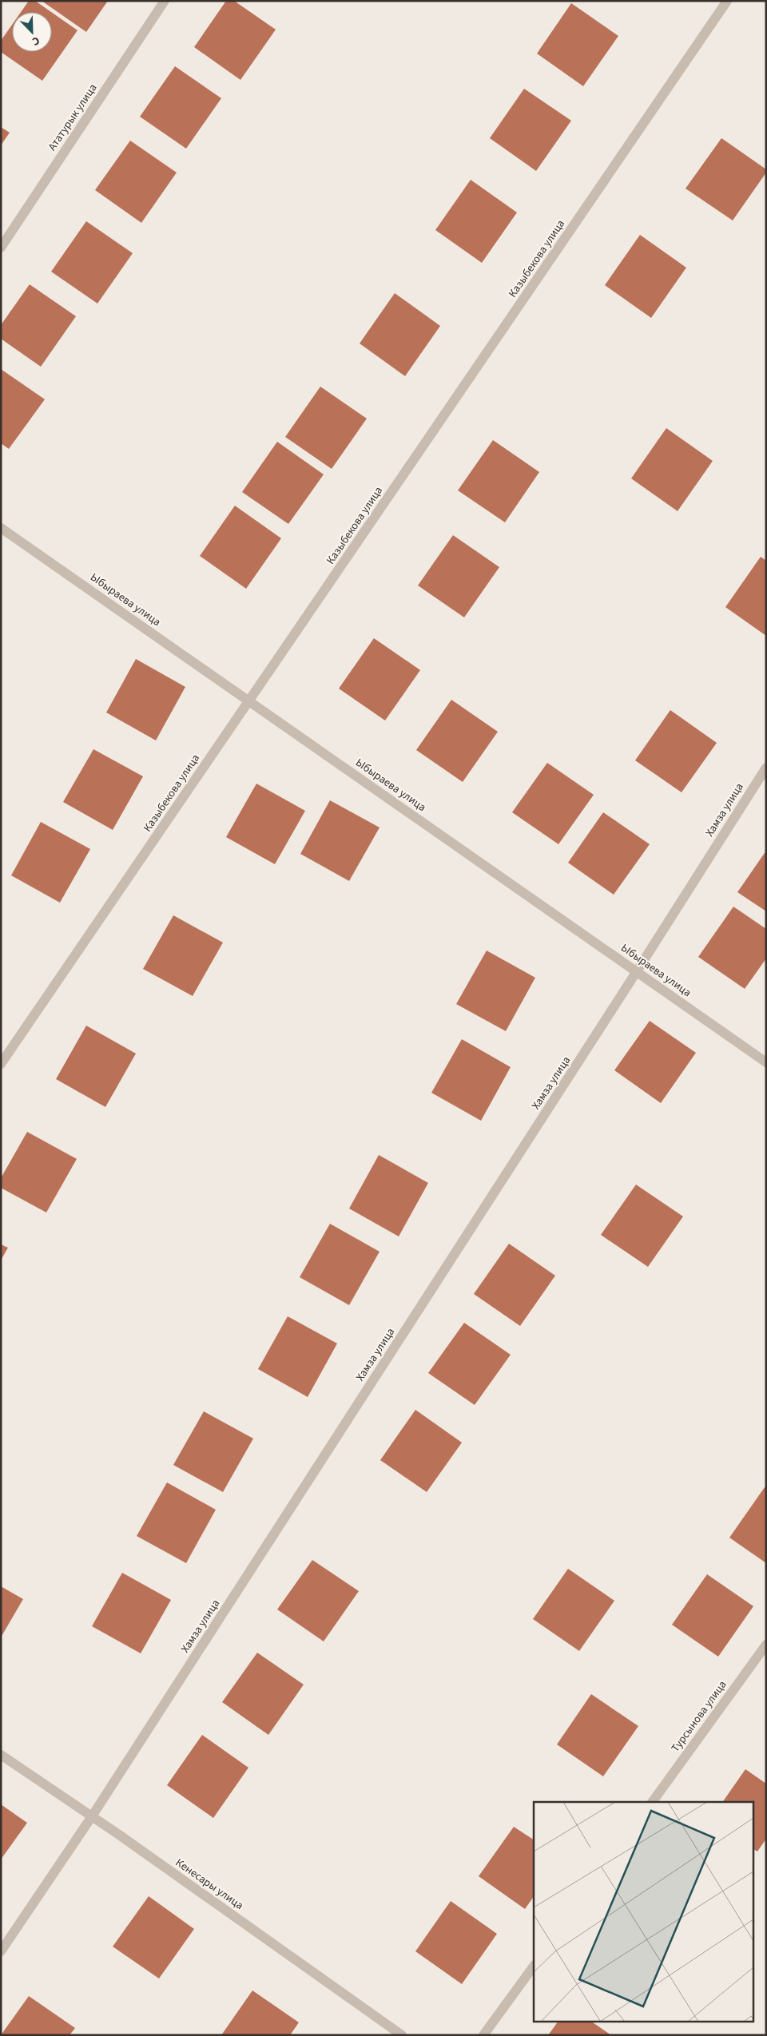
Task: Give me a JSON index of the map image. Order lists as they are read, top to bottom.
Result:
{
  "streets": {
    "street": [
      "Ататурык улица",
      "Казыбекова улица",
      "Ыбыраева улица",
      "Хамза улица",
      "Турсынова улица",
      "Кенесары улица"
    ]
  },
  "crossings": [
    ["Казыбекова улица", "Ыбыраева улица"],
    ["Ыбыраева улица", "Хамза улица"],
    ["Хамза улица", "Кенесары улица"]
  ],
  "north": "bottom right"
}
